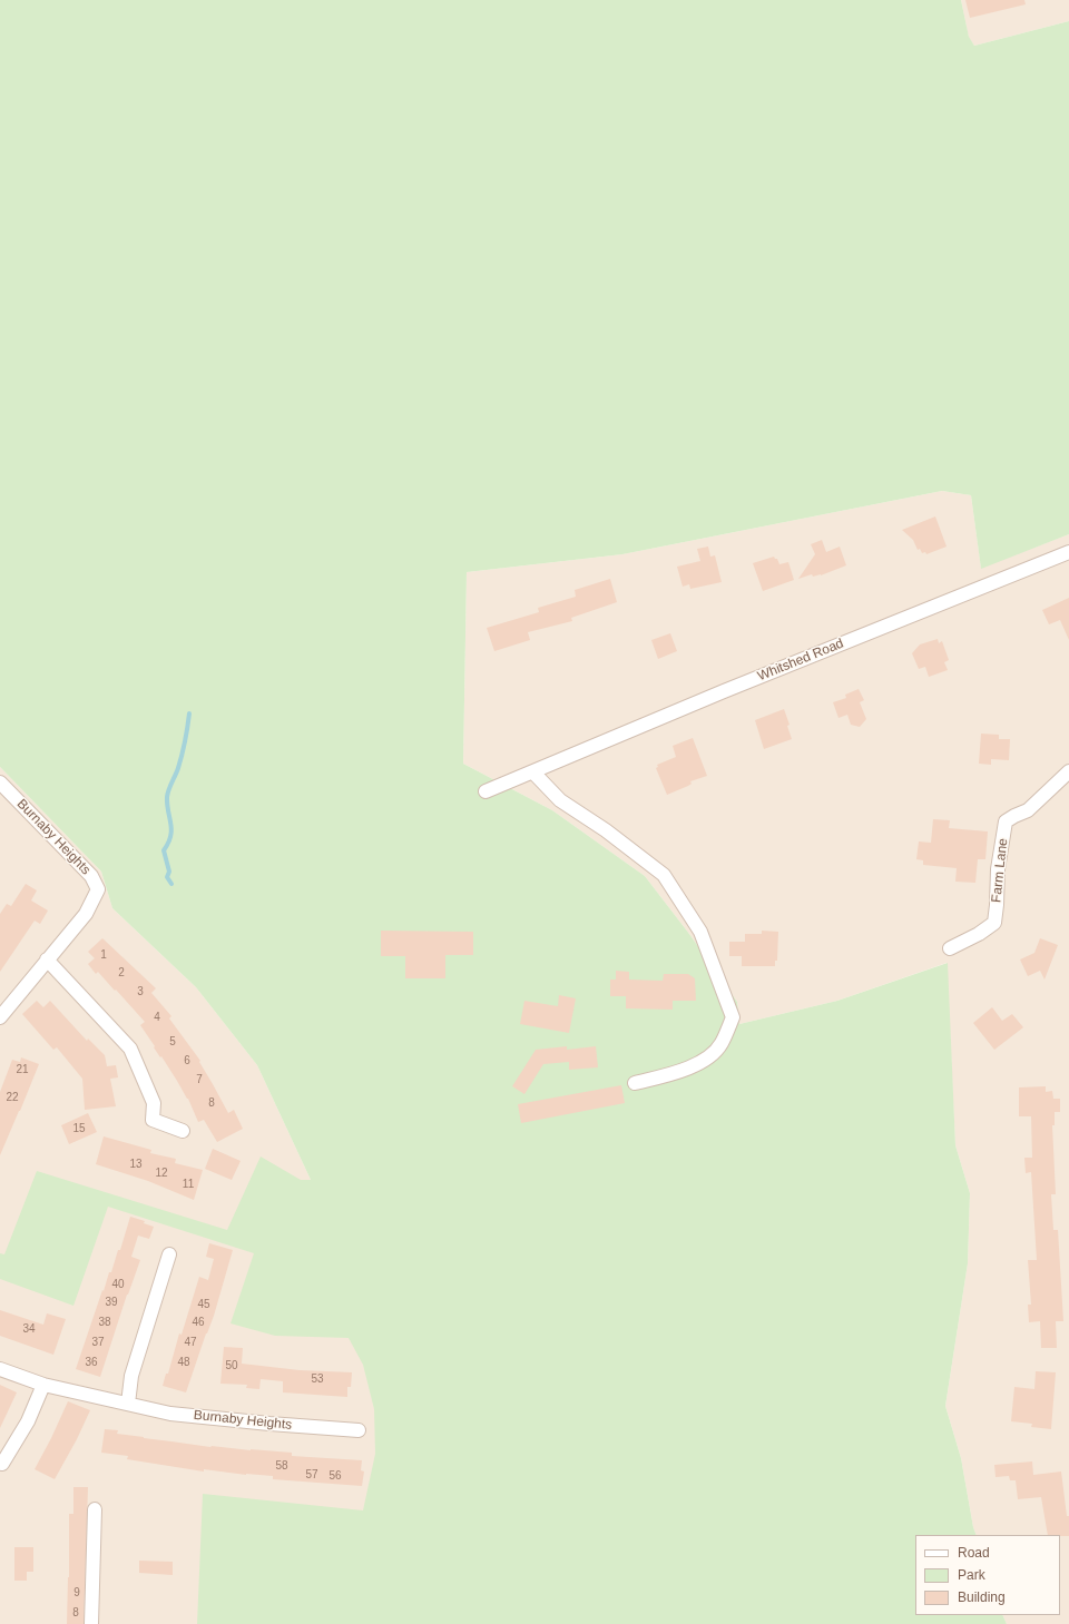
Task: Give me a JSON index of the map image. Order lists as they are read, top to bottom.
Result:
{
  "streets": {
    "street": ["Whitshed Road", "Burnaby Heights", "Farm Lane"]
  },
  "house_numbers": [
    "1",
    "2",
    "3",
    "4",
    "5",
    "6",
    "21",
    "7",
    "22",
    "8",
    "15",
    "13",
    "12",
    "11",
    "40",
    "39",
    "45",
    "38",
    "46",
    "34",
    "37",
    "47",
    "36",
    "48",
    "50",
    "53",
    "58",
    "57",
    "56",
    "9",
    "8"
  ],
  "legend": ["Road", "Park", "Building"]
}
